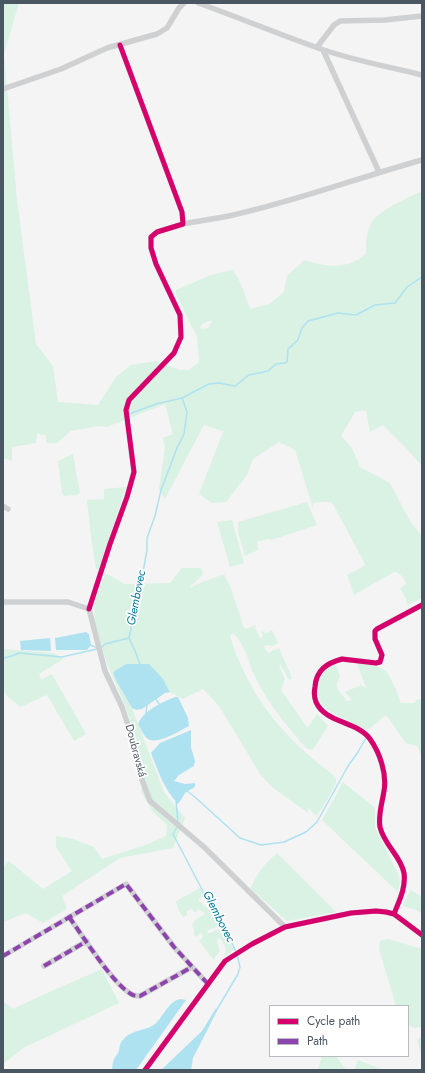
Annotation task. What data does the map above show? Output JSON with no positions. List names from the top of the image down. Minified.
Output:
{"streets":{"street":["Doubravská"]},"water":["Glembovec"],"legend":["Cycle path","Path"]}
